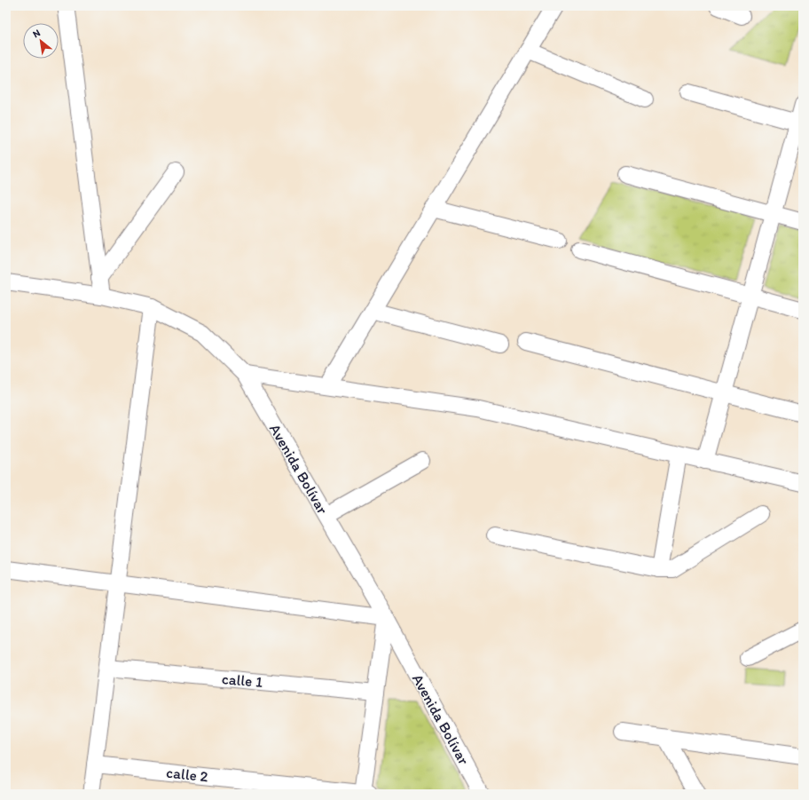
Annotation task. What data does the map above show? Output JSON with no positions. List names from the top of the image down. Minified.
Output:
{"streets":{"street":["Avenida Bolívar","calle 1","calle 2"]},"north":"top left"}
